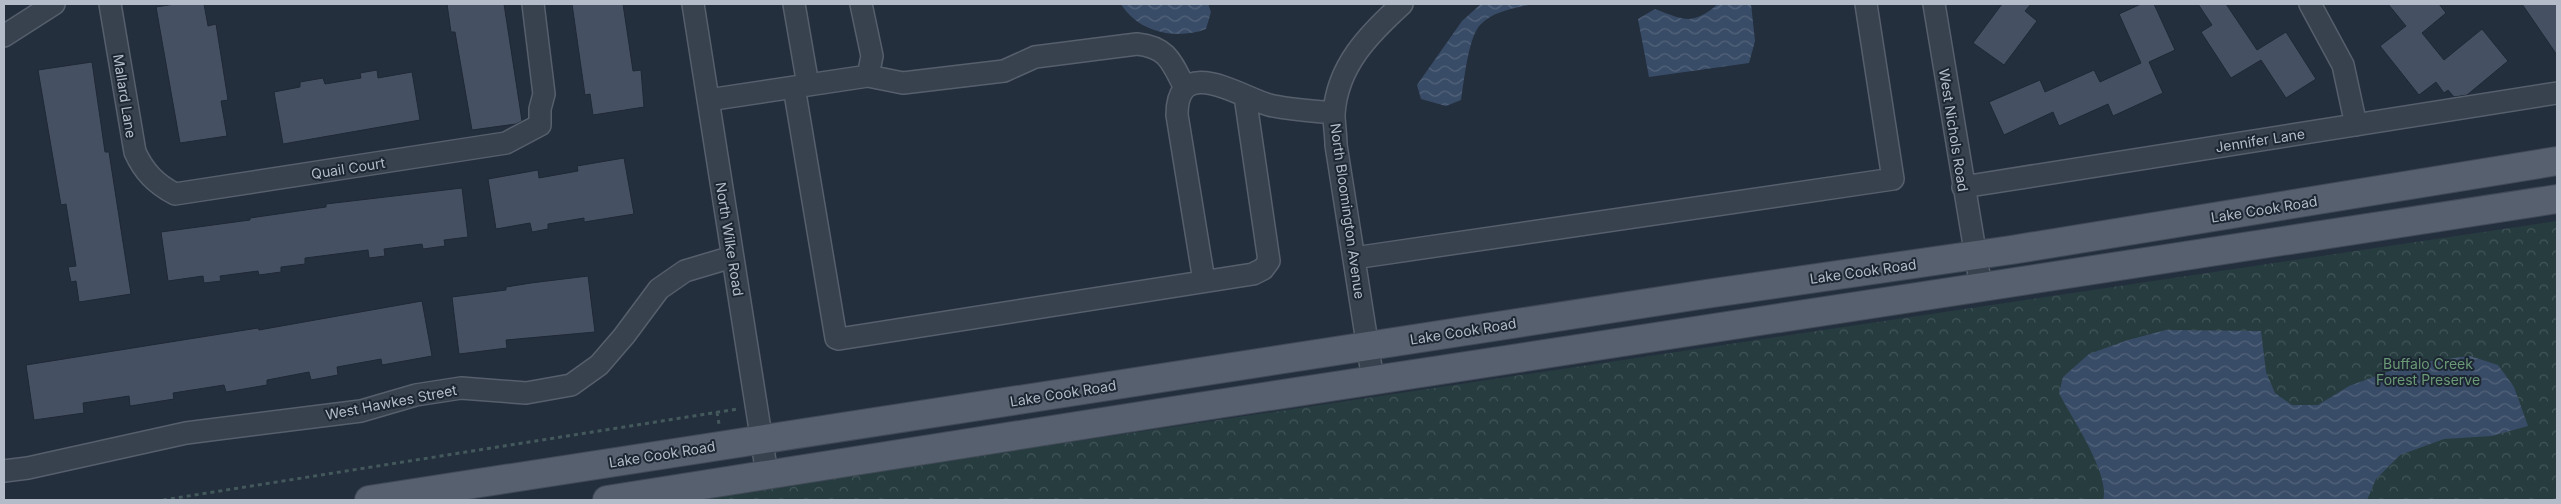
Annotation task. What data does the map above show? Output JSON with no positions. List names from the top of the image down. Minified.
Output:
{"streets":{"main road":["Lake Cook Road"],"street":["Mallard Lane","West Nichols Road","Jennifer Lane","Quail Court","North Bloomington Avenue","North Wilke Road","West Hawkes Street"]},"crossings":[["Mallard Lane","Quail Court"],["West Nichols Road","Jennifer Lane"],["West Nichols Road","Lake Cook Road"],["Lake Cook Road","North Bloomington Avenue"],["Lake Cook Road","North Wilke Road"],["North Wilke Road","West Hawkes Street"]],"parks":["Buffalo Creek Forest Preserve"]}
